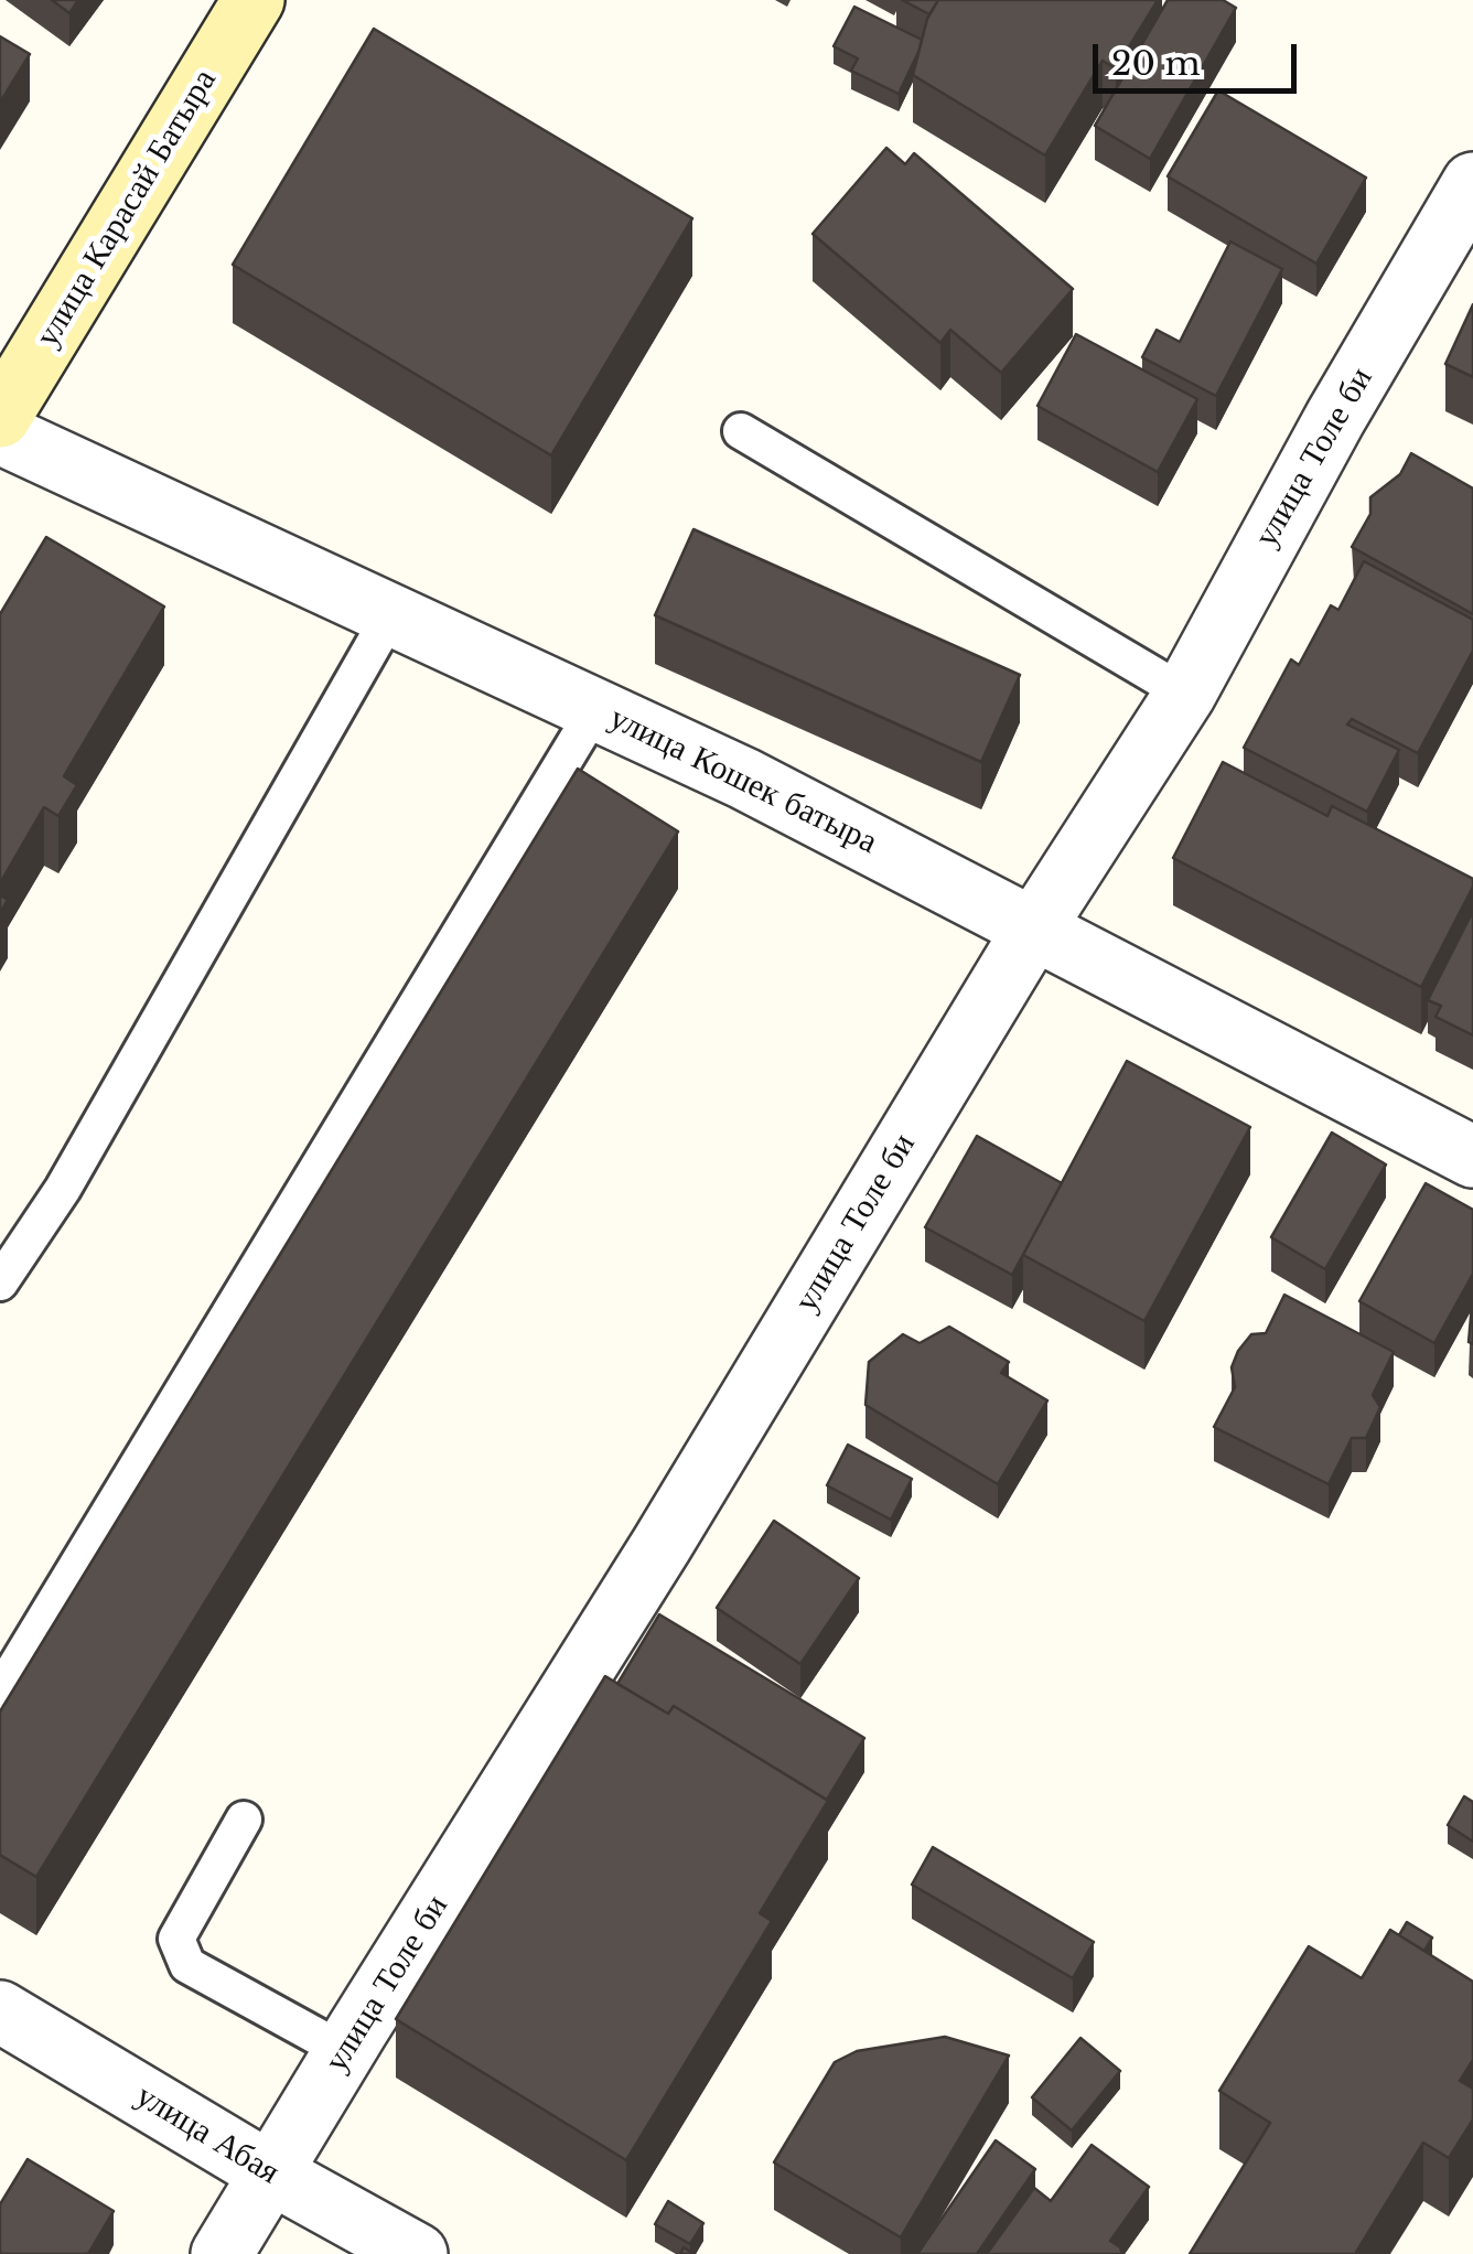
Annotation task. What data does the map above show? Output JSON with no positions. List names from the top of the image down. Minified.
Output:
{"streets":{"main road":["улица Карасай Батыра"],"street":["улица Толе би","улица Кошек батыра","улица Абая"]},"crossings":[["улица Толе би","улица Кошек батыра"],["улица Толе би","улица Абая"]],"scale_bar":"20 m"}
